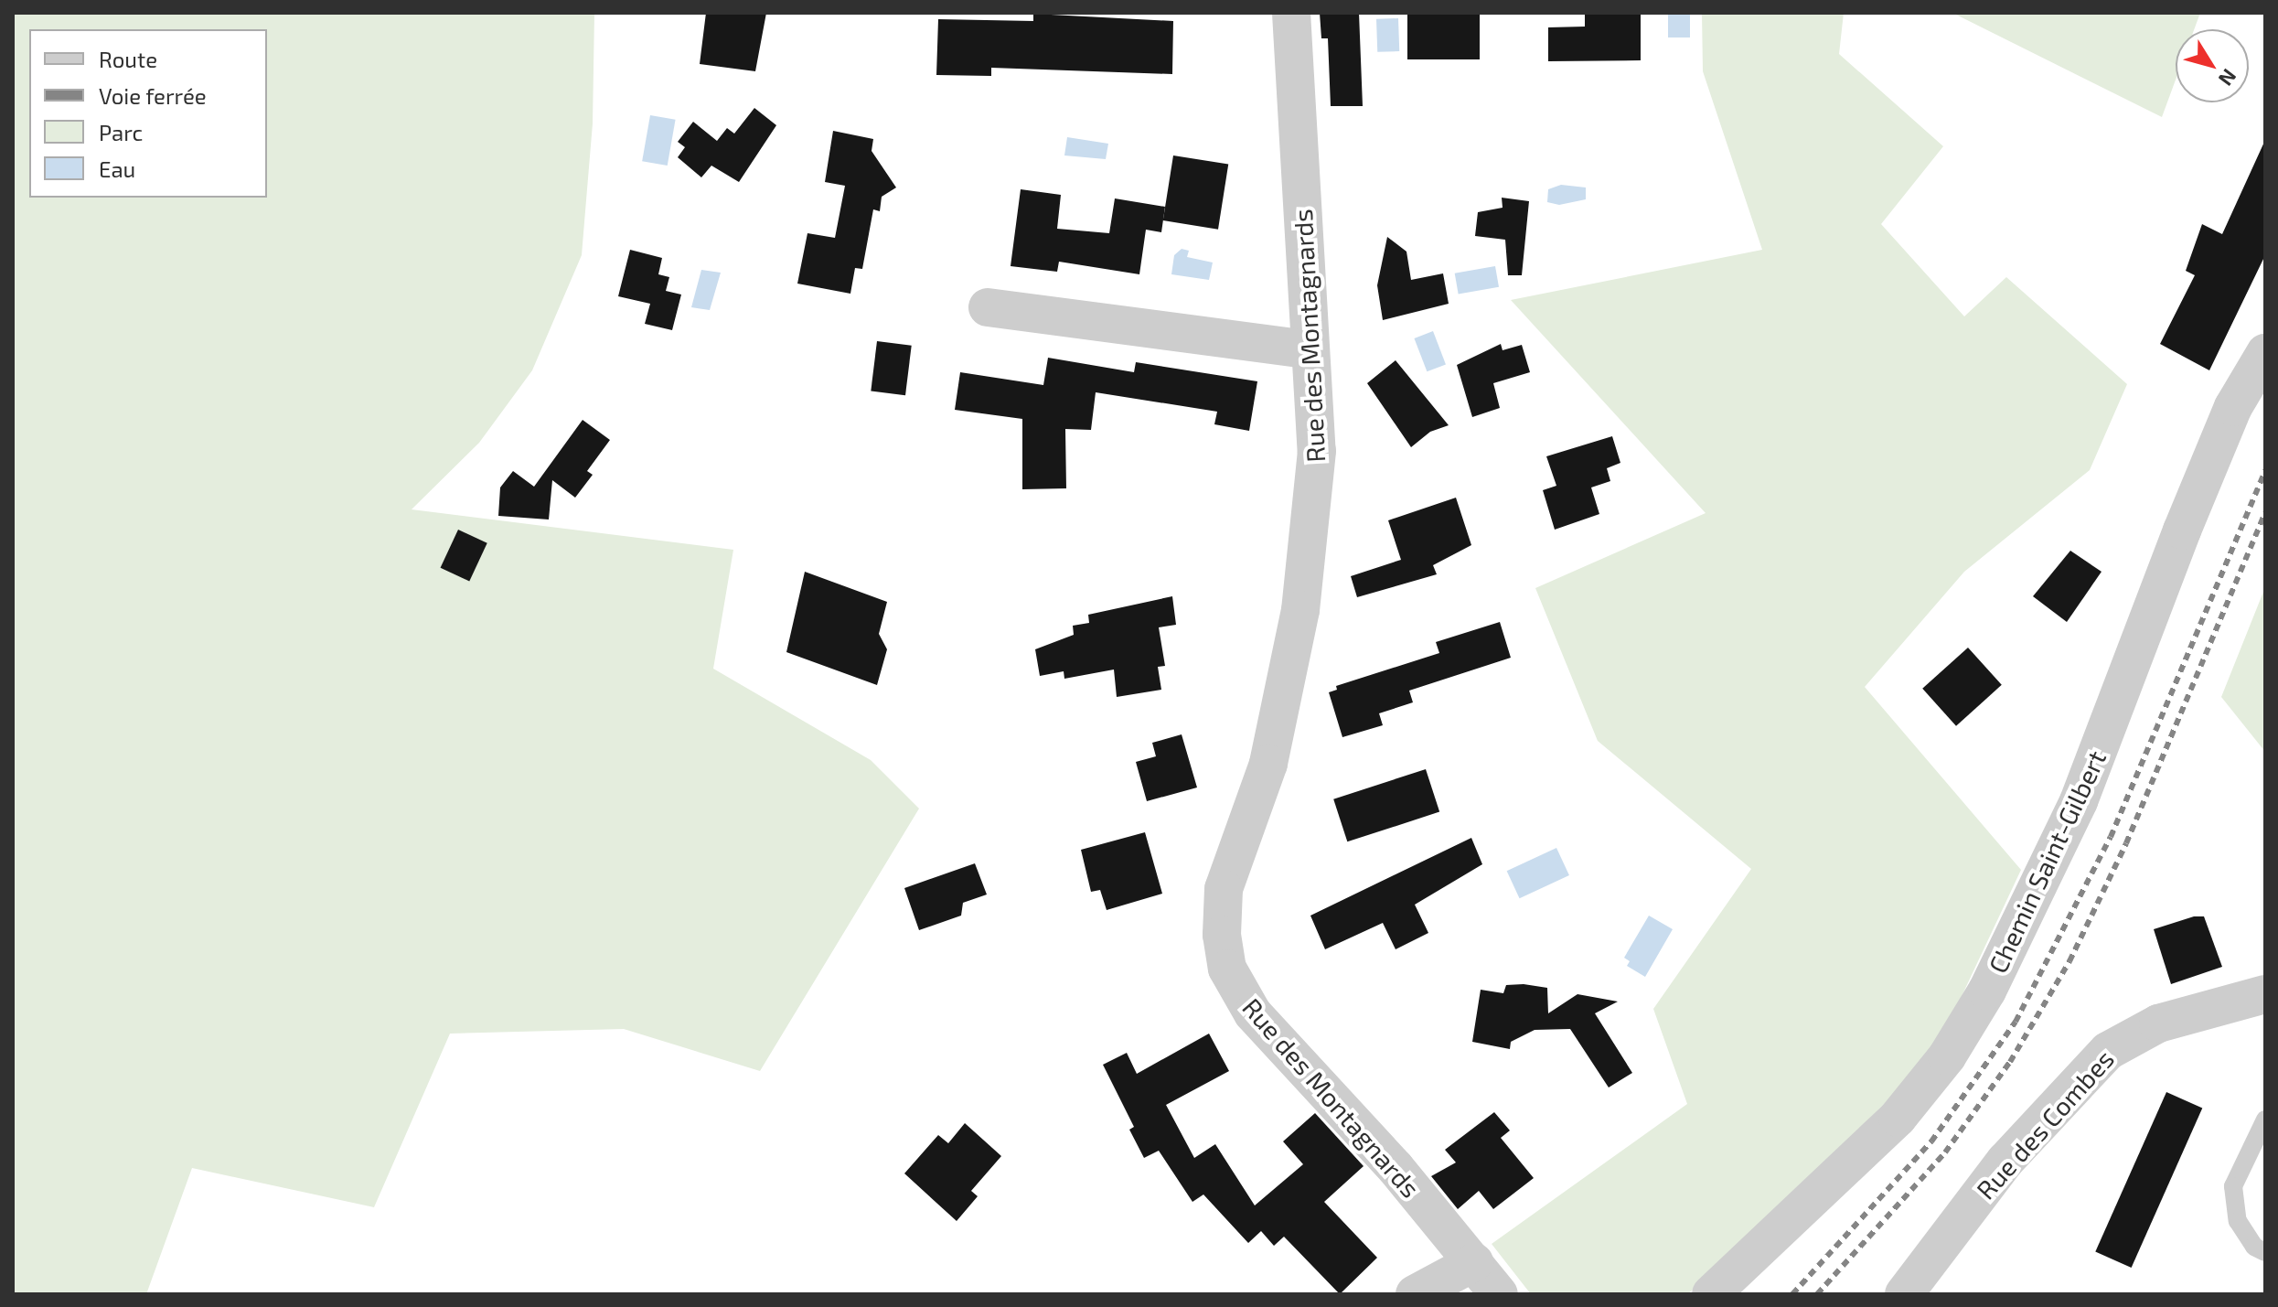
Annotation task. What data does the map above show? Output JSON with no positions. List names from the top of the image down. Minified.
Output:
{"streets":{"street":["Rue des Montagnards","Chemin Saint-Gilbert","Rue des Combes"]},"legend":["Route","Voie ferrée","Parc","Eau"],"north":"bottom right"}
